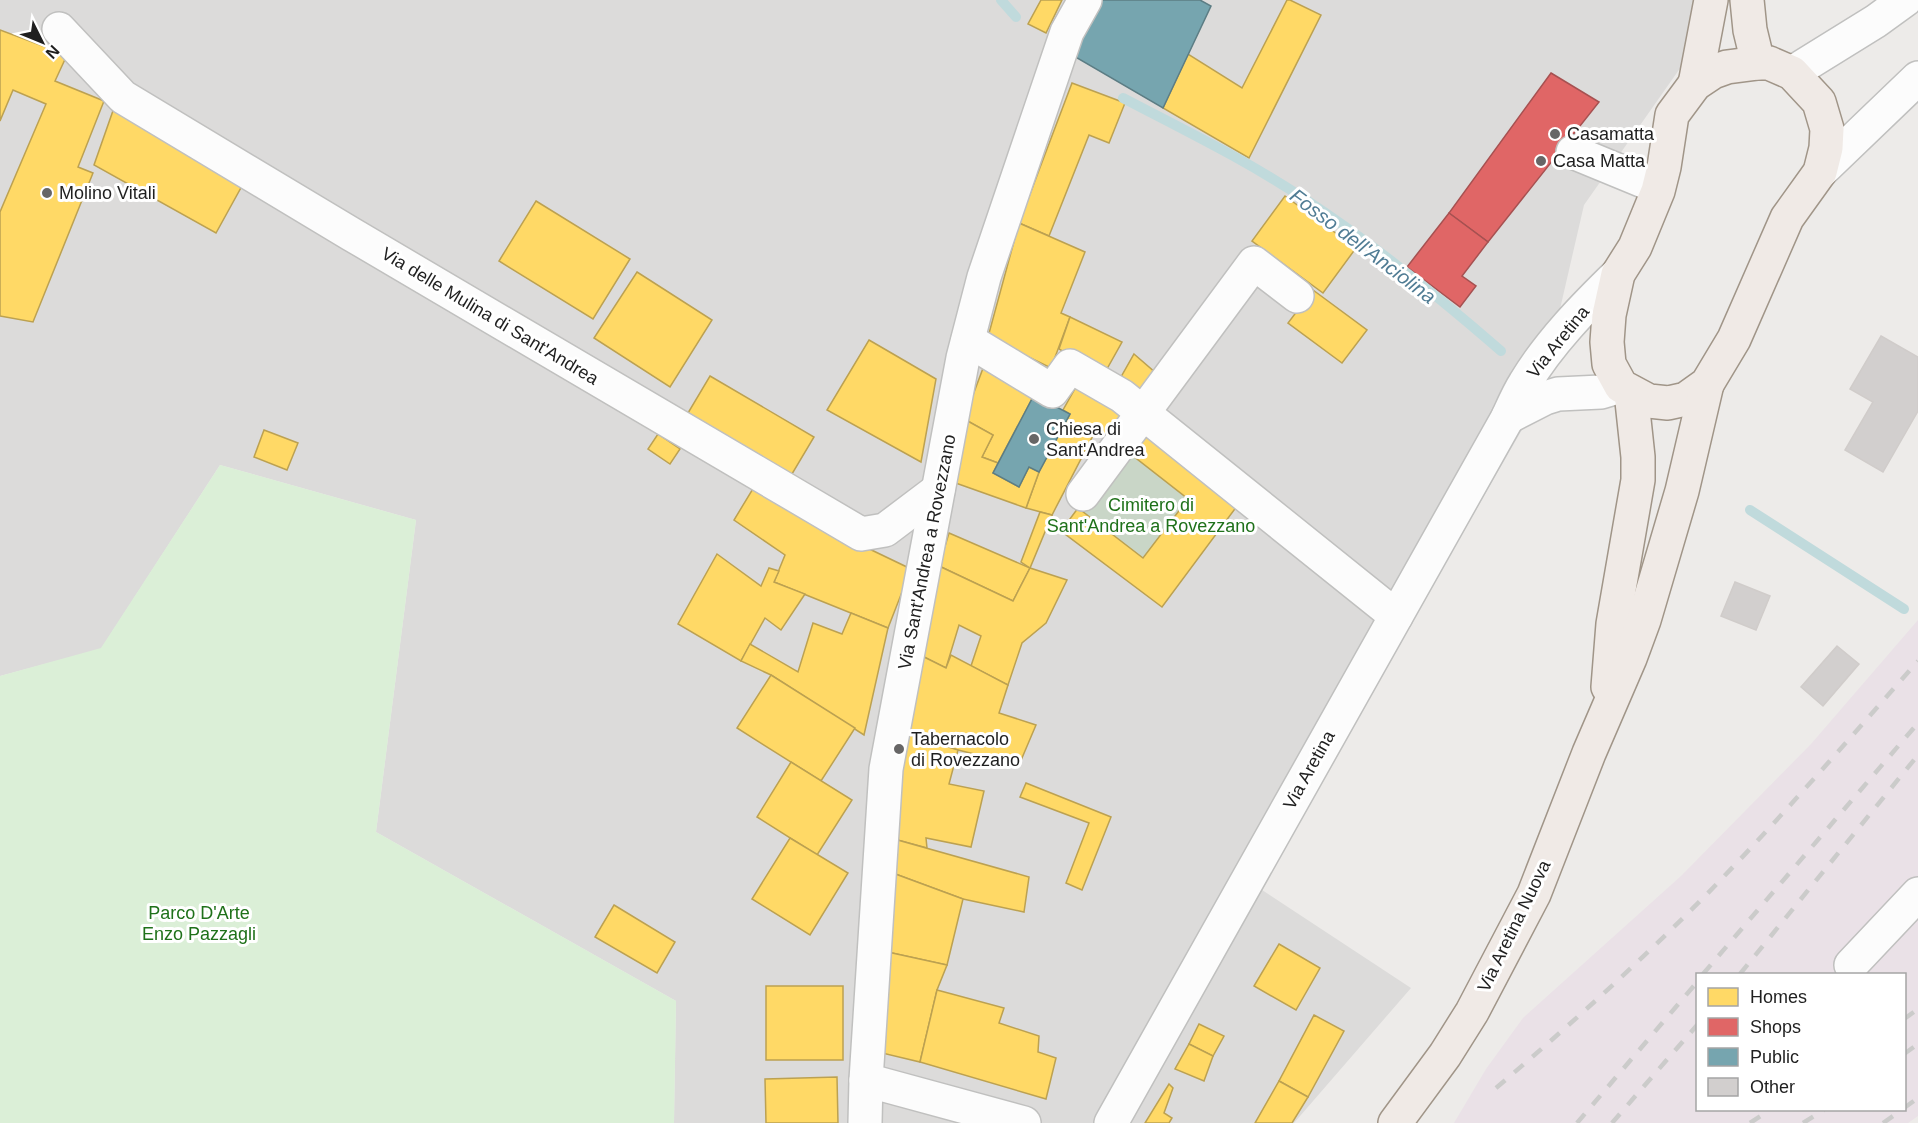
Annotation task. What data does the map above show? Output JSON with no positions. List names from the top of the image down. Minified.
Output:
{"streets":{"main road":["Via Aretina Nuova"],"street":["Via delle Mulina di Sant'Andrea","Via Aretina","Via Sant'Andrea a Rovezzano"]},"crossings":[["Via delle Mulina di Sant'Andrea","Via Sant'Andrea a Rovezzano"],["Via Aretina","Via Aretina Nuova"]],"water":["Fosso dell'Anciolina"],"parks":["Cimitero di Sant'Andrea a Rovezzano","Parco D'Arte Enzo Pazzagli"],"places":["Casamatta","Casa Matta","Molino Vitali","Chiesa di Sant'Andrea","Tabernacolo di Rovezzano"],"legend":["Homes","Shops","Public","Other"],"north":"bottom right"}
